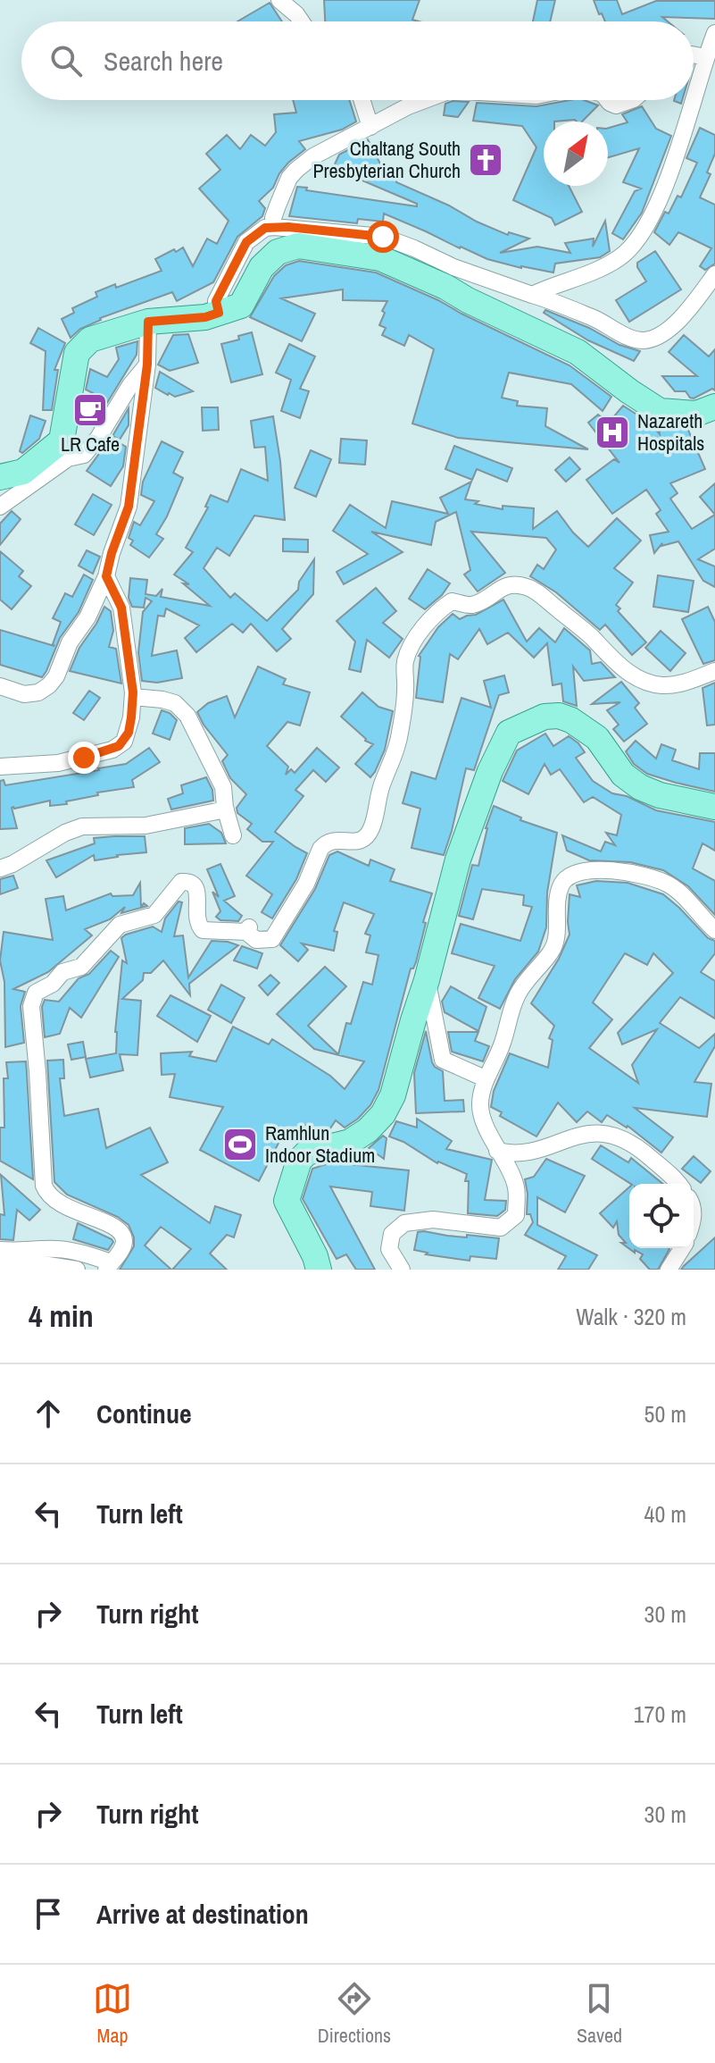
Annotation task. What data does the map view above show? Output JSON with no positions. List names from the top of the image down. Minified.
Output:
{"places":{"church":["Chaltang South Presbyterian Church"],"cafe":["LR Cafe"],"hospital":["Nazareth Hospitals"],"sports":["Ramhlun Indoor Stadium"]},"north":"top right","page":{"search":"Search here","heading":["4 min","Walk · 320 m"],"list":[["Continue","50 m"],["Turn left","40 m"],["Turn right","30 m"],["Turn left","170 m"],["Turn right","30 m"],"Arrive at destination"],"nav":["Map","Directions","Saved"]}}
